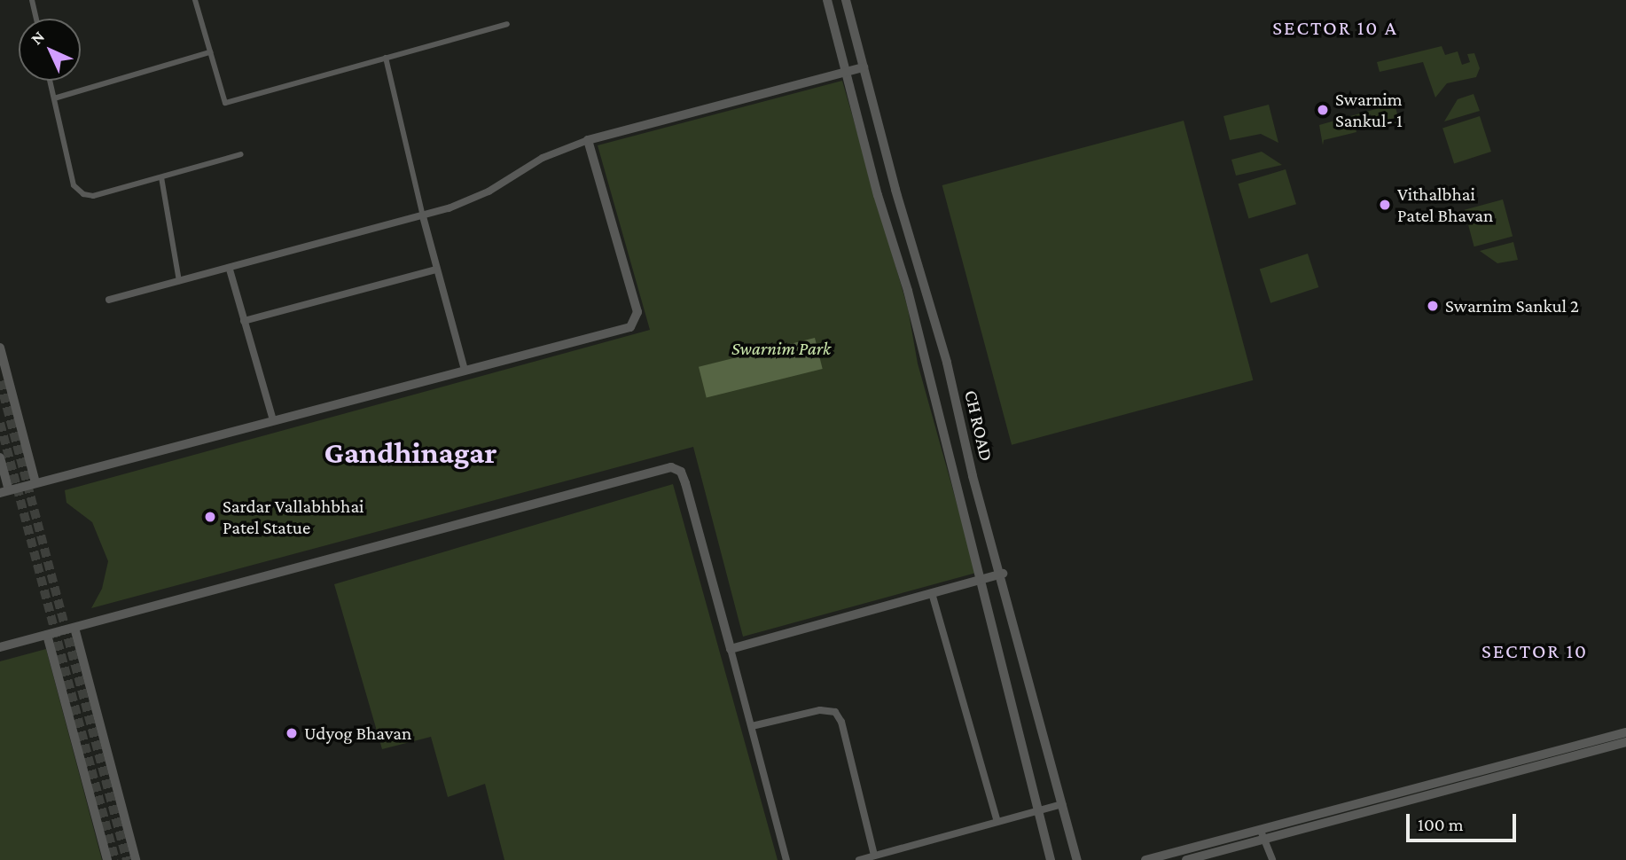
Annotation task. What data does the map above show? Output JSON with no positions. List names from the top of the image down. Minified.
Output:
{"streets":{"street":["CH ROAD"]},"districts":["SECTOR 10 A","Gandhinagar","SECTOR 10"],"parks":["Swarnim Park"],"places":["Swarnim Sankul- 1","Vithalbhai Patel Bhavan","Swarnim Sankul 2","Sardar Vallabhbhai Patel Statue","Udyog Bhavan"],"scale_bar":"100 m","north":"top left"}
